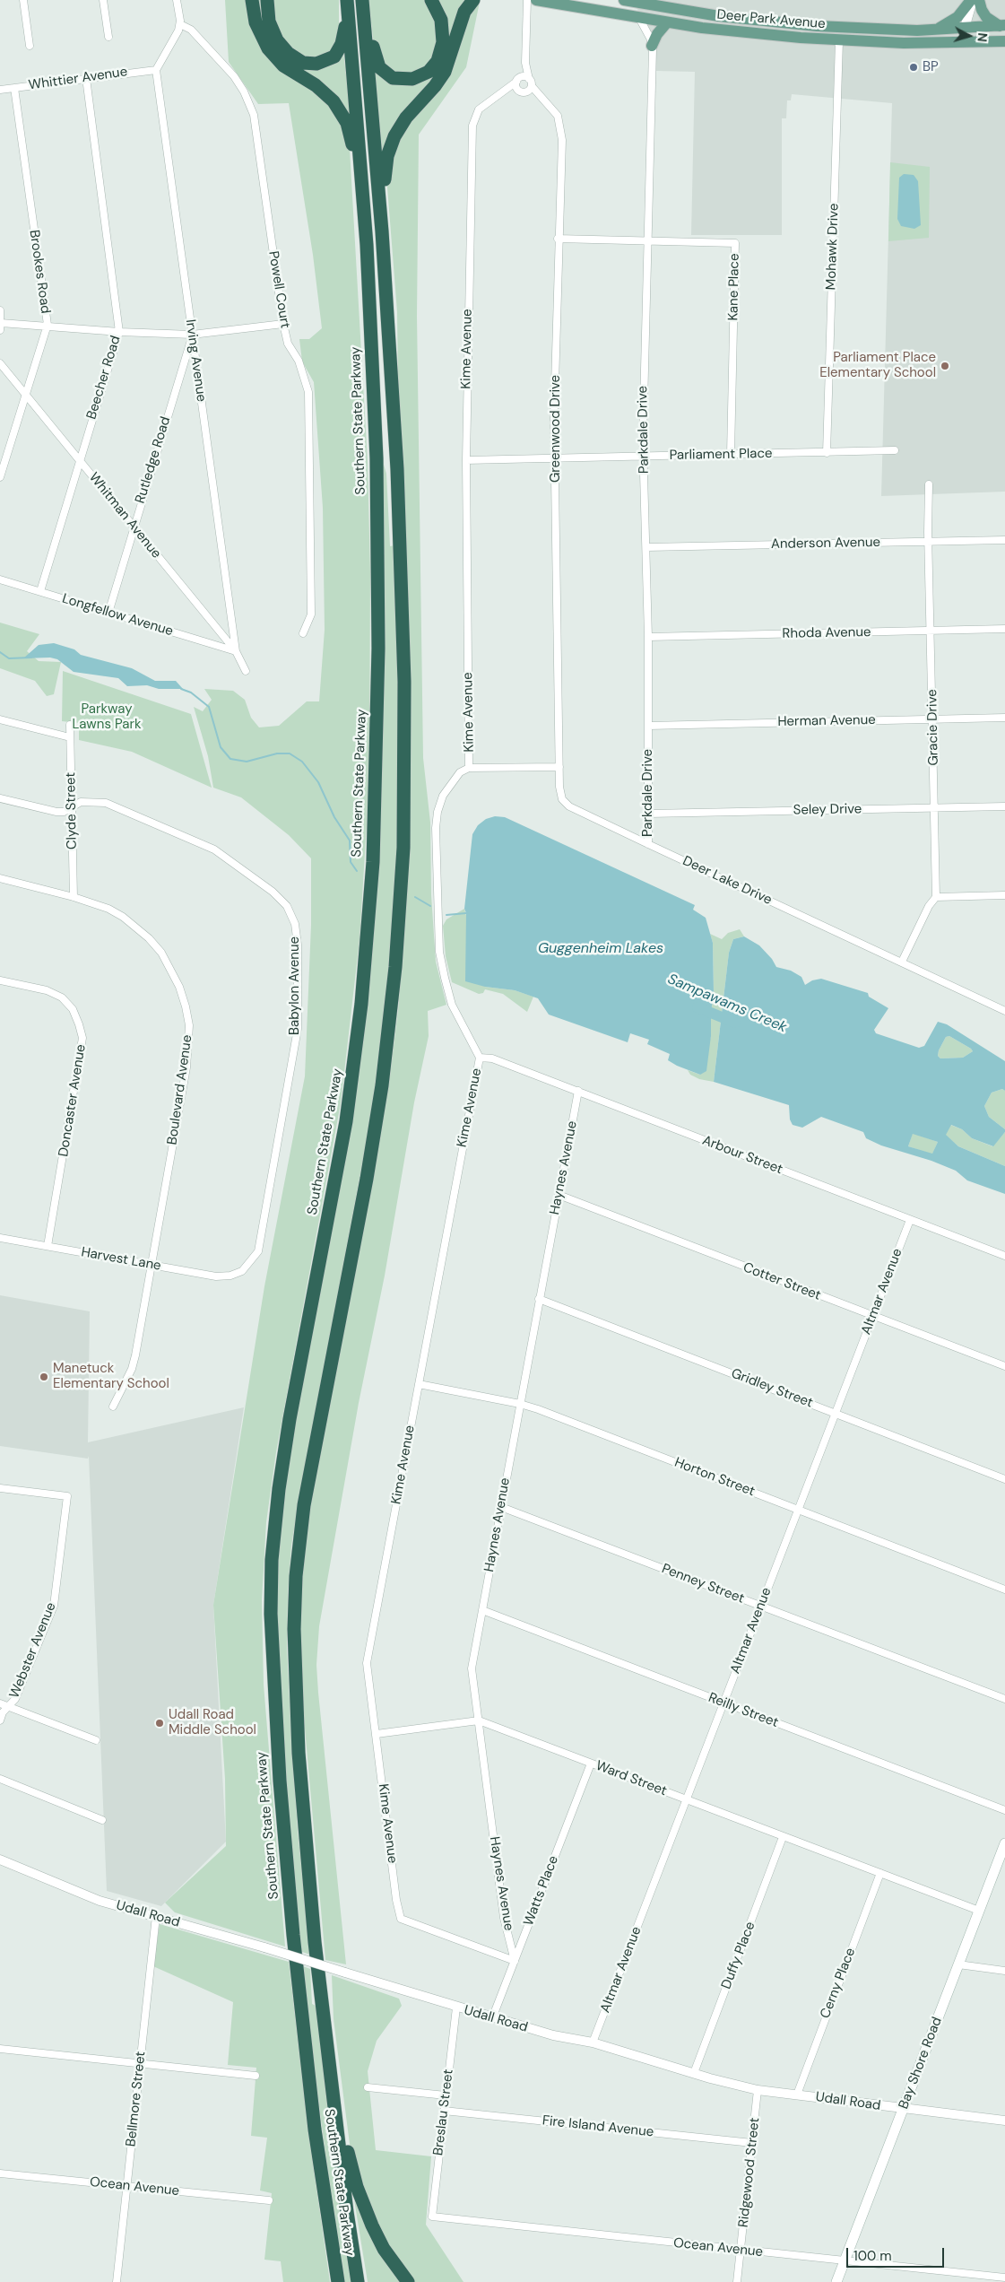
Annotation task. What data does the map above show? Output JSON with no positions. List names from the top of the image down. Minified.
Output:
{"streets":{"highway":["Southern State Parkway"],"main road":["Deer Park Avenue","Bay Shore Road"],"street":["Whittier Avenue","Mohawk Drive","Brookes Road","Kane Place","Powell Court","Kime Avenue","Irving Avenue","Beecher Road","Greenwood Drive","Parkdale Drive","Parliament Place","Rutledge Road","Whitman Avenue","Anderson Avenue","Longfellow Avenue","Rhoda Avenue","Herman Avenue","Gracie Drive","Seley Drive","Clyde Street","Deer Lake Drive","Babylon Avenue","Boulevard Avenue","Doncaster Avenue","Arbour Street","Haynes Avenue","Harvest Lane","Cotter Street","Altmar Avenue","Gridley Street","Horton Street","Penney Street","Webster Avenue","Reilly Street","Ward Street","Watts Place","Udall Road","Duffy Place","Cerny Place","Bellmore Street","Breslau Street","Fire Island Avenue","Ridgewood Street","Ocean Avenue"]},"crossings":[["Deer Park Avenue","Mohawk Drive"],["Deer Park Avenue","Parkdale Drive"],["Whittier Avenue","Brookes Road"],["Whittier Avenue","Irving Avenue"],["Whittier Avenue","Beecher Road"],["Mohawk Drive","Parliament Place"],["Brookes Road","Whitman Avenue"],["Kane Place","Greenwood Drive"],["Kane Place","Parkdale Drive"],["Kane Place","Parliament Place"],["Kime Avenue","Greenwood Drive"],["Kime Avenue","Parliament Place"],["Kime Avenue","Arbour Street"],["Kime Avenue","Haynes Avenue"],["Kime Avenue","Horton Street"],["Kime Avenue","Ward Street"],["Kime Avenue","Watts Place"],["Irving Avenue","Rutledge Road"],["Irving Avenue","Whitman Avenue"],["Irving Avenue","Longfellow Avenue"],["Beecher Road","Whitman Avenue"],["Beecher Road","Longfellow Avenue"],["Greenwood Drive","Parliament Place"],["Greenwood Drive","Deer Lake Drive"],["Parkdale Drive","Parliament Place"],["Parkdale Drive","Anderson Avenue"],["Parkdale Drive","Rhoda Avenue"],["Parkdale Drive","Herman Avenue"],["Parkdale Drive","Seley Drive"],["Parkdale Drive","Deer Lake Drive"],["Rutledge Road","Whitman Avenue"],["Rutledge Road","Longfellow Avenue"],["Whitman Avenue","Longfellow Avenue"],["Anderson Avenue","Gracie Drive"],["Rhoda Avenue","Gracie Drive"],["Herman Avenue","Gracie Drive"],["Gracie Drive","Seley Drive"],["Clyde Street","Babylon Avenue"],["Clyde Street","Boulevard Avenue"],["Babylon Avenue","Harvest Lane"],["Boulevard Avenue","Harvest Lane"],["Doncaster Avenue","Harvest Lane"],["Arbour Street","Haynes Avenue"],["Arbour Street","Altmar Avenue"],["Haynes Avenue","Cotter Street"],["Haynes Avenue","Gridley Street"],["Haynes Avenue","Horton Street"],["Haynes Avenue","Penney Street"],["Haynes Avenue","Reilly Street"],["Haynes Avenue","Ward Street"],["Haynes Avenue","Watts Place"],["Cotter Street","Altmar Avenue"],["Altmar Avenue","Gridley Street"],["Altmar Avenue","Horton Street"],["Altmar Avenue","Penney Street"],["Altmar Avenue","Reilly Street"],["Altmar Avenue","Ward Street"],["Altmar Avenue","Udall Road"],["Ward Street","Watts Place"],["Ward Street","Duffy Place"],["Ward Street","Cerny Place"],["Ward Street","Bay Shore Road"],["Watts Place","Udall Road"],["Udall Road","Duffy Place"],["Udall Road","Cerny Place"],["Udall Road","Bay Shore Road"],["Udall Road","Bellmore Street"],["Udall Road","Breslau Street"],["Udall Road","Ridgewood Street"],["Bay Shore Road","Ocean Avenue"],["Bellmore Street","Ocean Avenue"],["Breslau Street","Fire Island Avenue"],["Breslau Street","Ocean Avenue"],["Fire Island Avenue","Ridgewood Street"],["Ridgewood Street","Ocean Avenue"]],"water":["Guggenheim Lakes","Sampawams Creek"],"parks":["Parkway Lawns Park"],"places":["BP","Parliament Place Elementary School","Manetuck Elementary School","Udall Road Middle School"],"scale_bar":"100 m","north":"right"}
